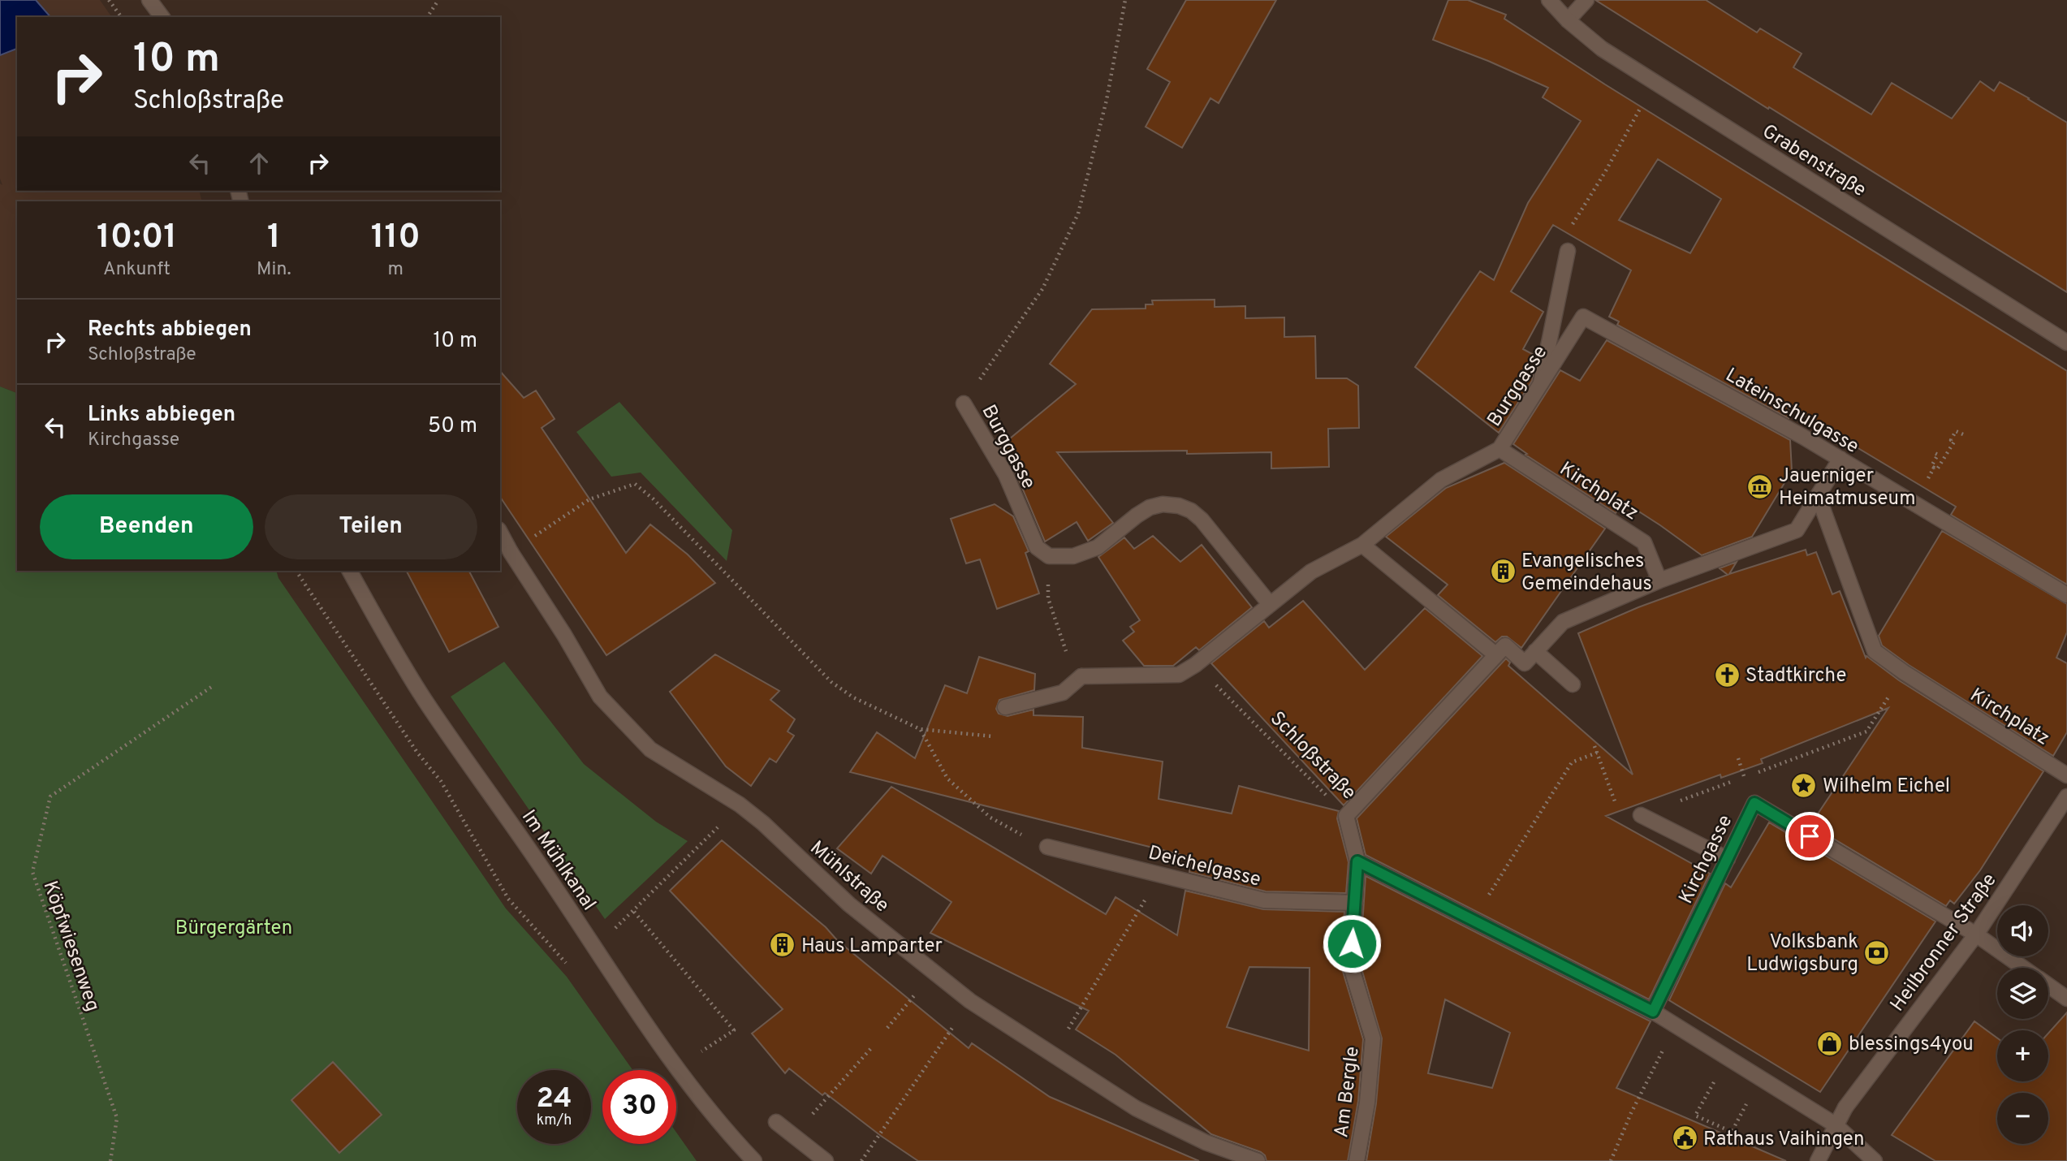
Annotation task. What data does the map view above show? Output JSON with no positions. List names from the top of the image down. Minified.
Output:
{"streets":{"street":["Grabenstraße","Burggasse","Lateinschulgasse","Kirchplatz","Schloßstraße","Kirchgasse","Im Mühlkanal","Deichelgasse","Mühlstraße","Heilbronner Straße","Am Bergle"],"path":["Köpfwiesenweg"]},"crossings":[["Burggasse","Lateinschulgasse"],["Burggasse","Kirchplatz"],["Burggasse","Schloßstraße"],["Schloßstraße","Am Bergle"],["Kirchgasse","Heilbronner Straße"],["Deichelgasse","Am Bergle"]],"parks":["Bürgergärten"],"places":{"museum":["Jauerniger Heimatmuseum"],"building":["Evangelisches Gemeindehaus","Haus Lamparter"],"church":["Stadtkirche"],"place":["Wilhelm Eichel"],"bank":["Volksbank Ludwigsburg"],"shop":["blessings4you"],"public building":["Rathaus Vaihingen"]},"page":{"turn":["10 m","Schloßstraße"],"eta":["10:01","Ankunft","1","Min.","110","m"],"list":[{"name":"Rechts abbiegen","note":"Schloßstraße","value":"10 m"},{"name":"Links abbiegen","note":"Kirchgasse","value":"50 m"}],"buttons":["Beenden","Teilen"],"map_buttons":["+","−"],"speed":"24 km/h","limit":"30"}}
